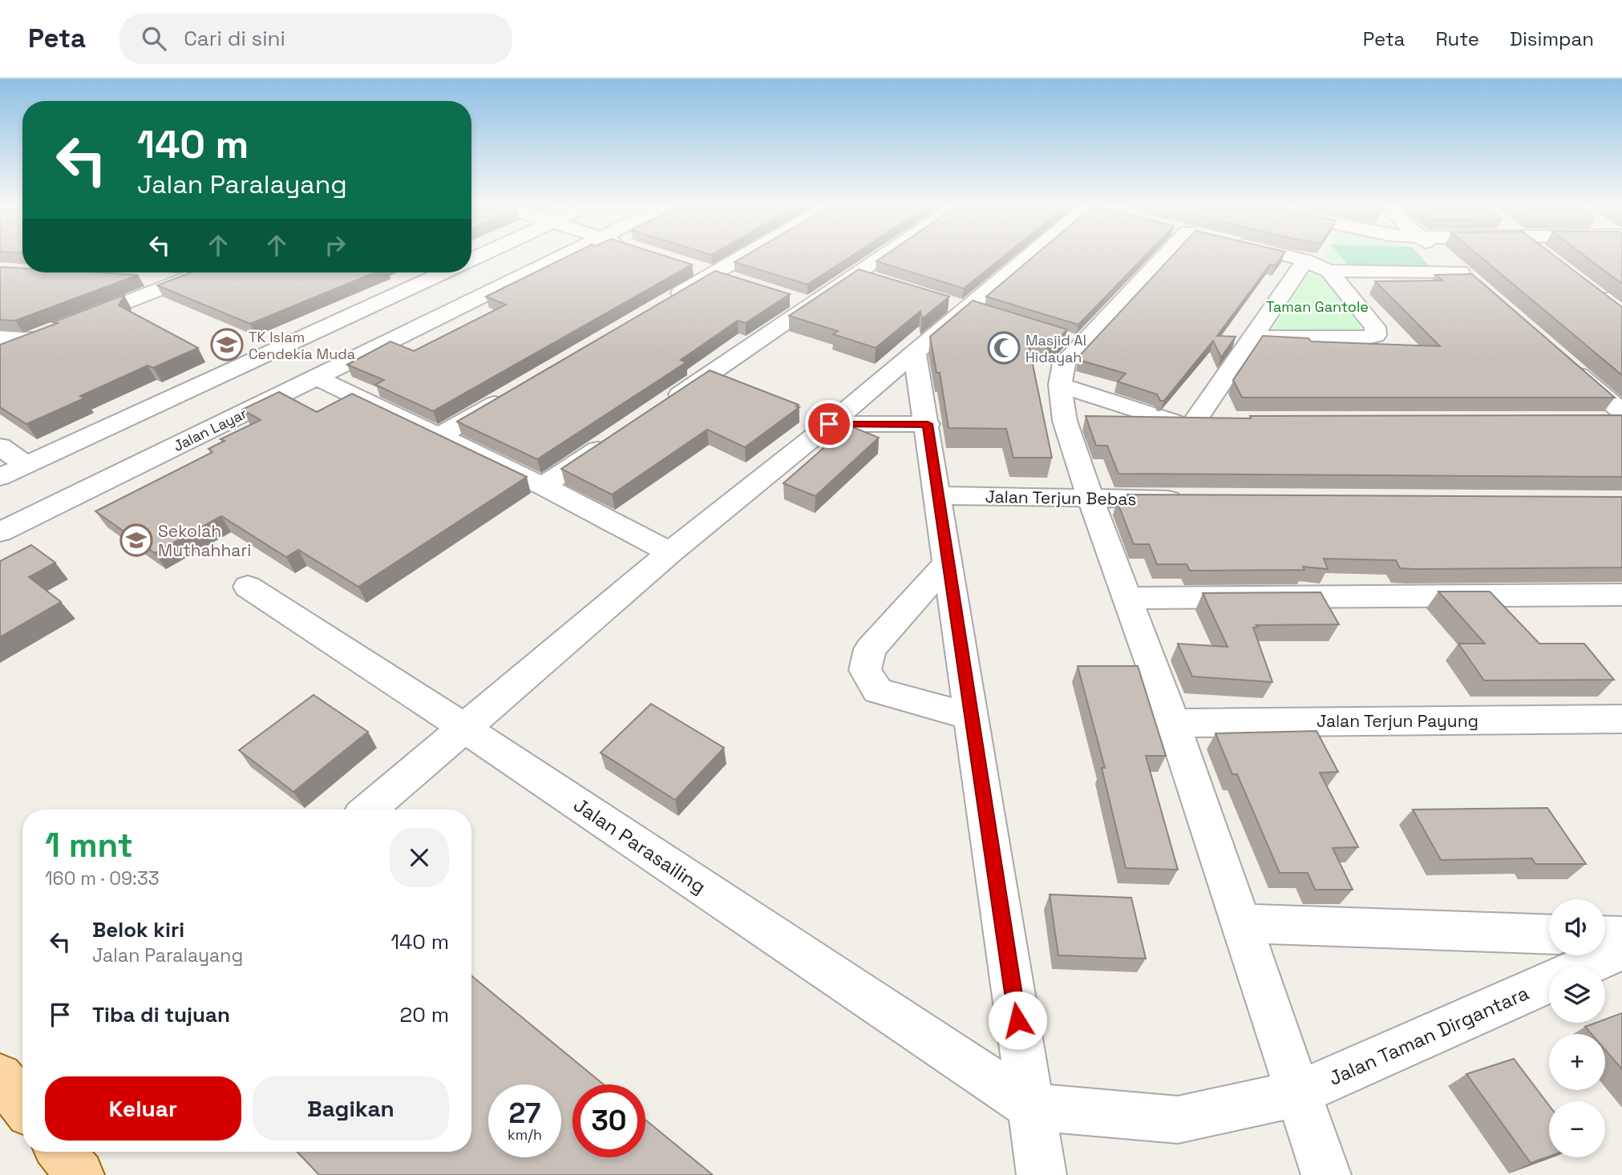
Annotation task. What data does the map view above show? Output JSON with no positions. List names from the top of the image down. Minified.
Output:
{"streets":{"street":["Jalan Layar","Jalan Terjun Bebas","Jalan Terjun Payung","Jalan Parasailing","Jalan Taman Dirgantara"]},"crossings":[["Jalan Parasailing","Jalan Taman Dirgantara"]],"parks":["Taman Gantole"],"places":{"school or university":["TK Islam Cendekia Muda","Sekolah Muthahhari"],"mosque":["Masjid Al Hidayah"]},"page":{"header":"Peta","search":"Cari di sini","nav":["Peta","Rute","Disimpan"],"turn":["140 m","Jalan Paralayang"],"heading":["1 mnt","160 m · 09:33"],"map_buttons":["+","−"],"list":[{"name":"Belok kiri","note":"Jalan Paralayang","value":"140 m"},{"name":"Tiba di tujuan","value":"20 m"}],"buttons":["Keluar","Bagikan"],"speed":"27 km/h","limit":"30"}}
